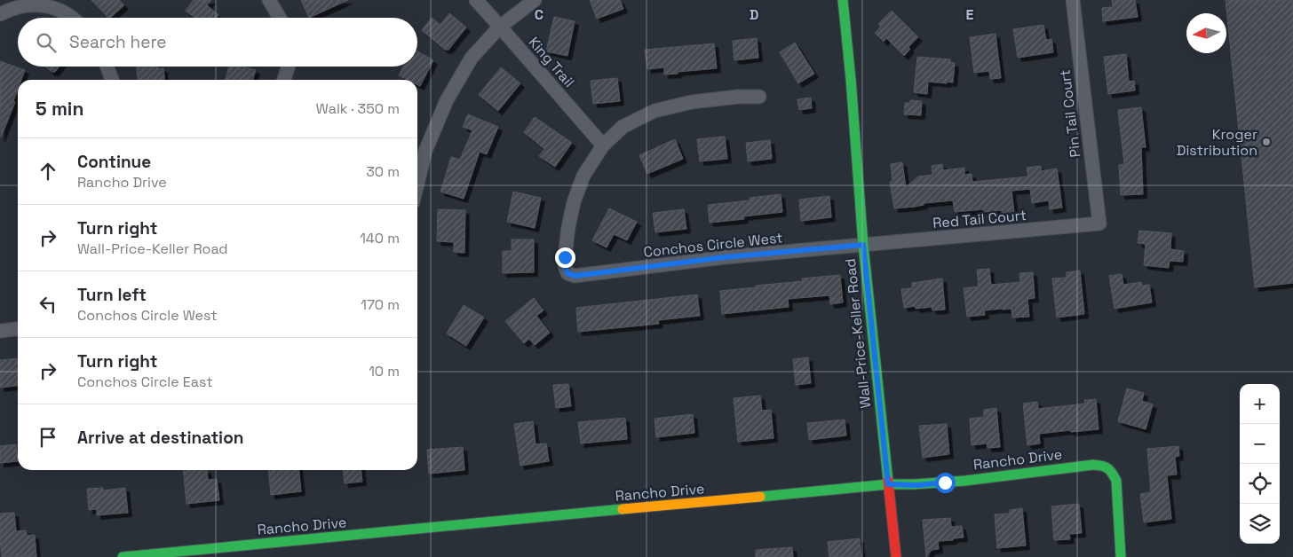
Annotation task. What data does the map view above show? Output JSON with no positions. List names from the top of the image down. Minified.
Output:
{"streets":{"street":["King Trail","Pin Tail Court","Red Tail Court","Conchos Circle West","Wall-Price-Keller Road","Rancho Drive"]},"crossings":[["King Trail","Conchos Circle West"],["Pin Tail Court","Red Tail Court"],["Red Tail Court","Conchos Circle West"],["Red Tail Court","Wall-Price-Keller Road"],["Conchos Circle West","Wall-Price-Keller Road"],["Wall-Price-Keller Road","Rancho Drive"]],"places":["Kroger Distribution"],"north":"left","page":{"search":"Search here","heading":["5 min","Walk · 350 m"],"list":[["Continue","Rancho Drive","30 m"],["Turn right","Wall-Price-Keller Road","140 m"],["Turn left","Conchos Circle West","170 m"],["Turn right","Conchos Circle East","10 m"],"Arrive at destination"],"map_buttons":["+","−"]},"grid":{"columns":["C","D","E"]}}
